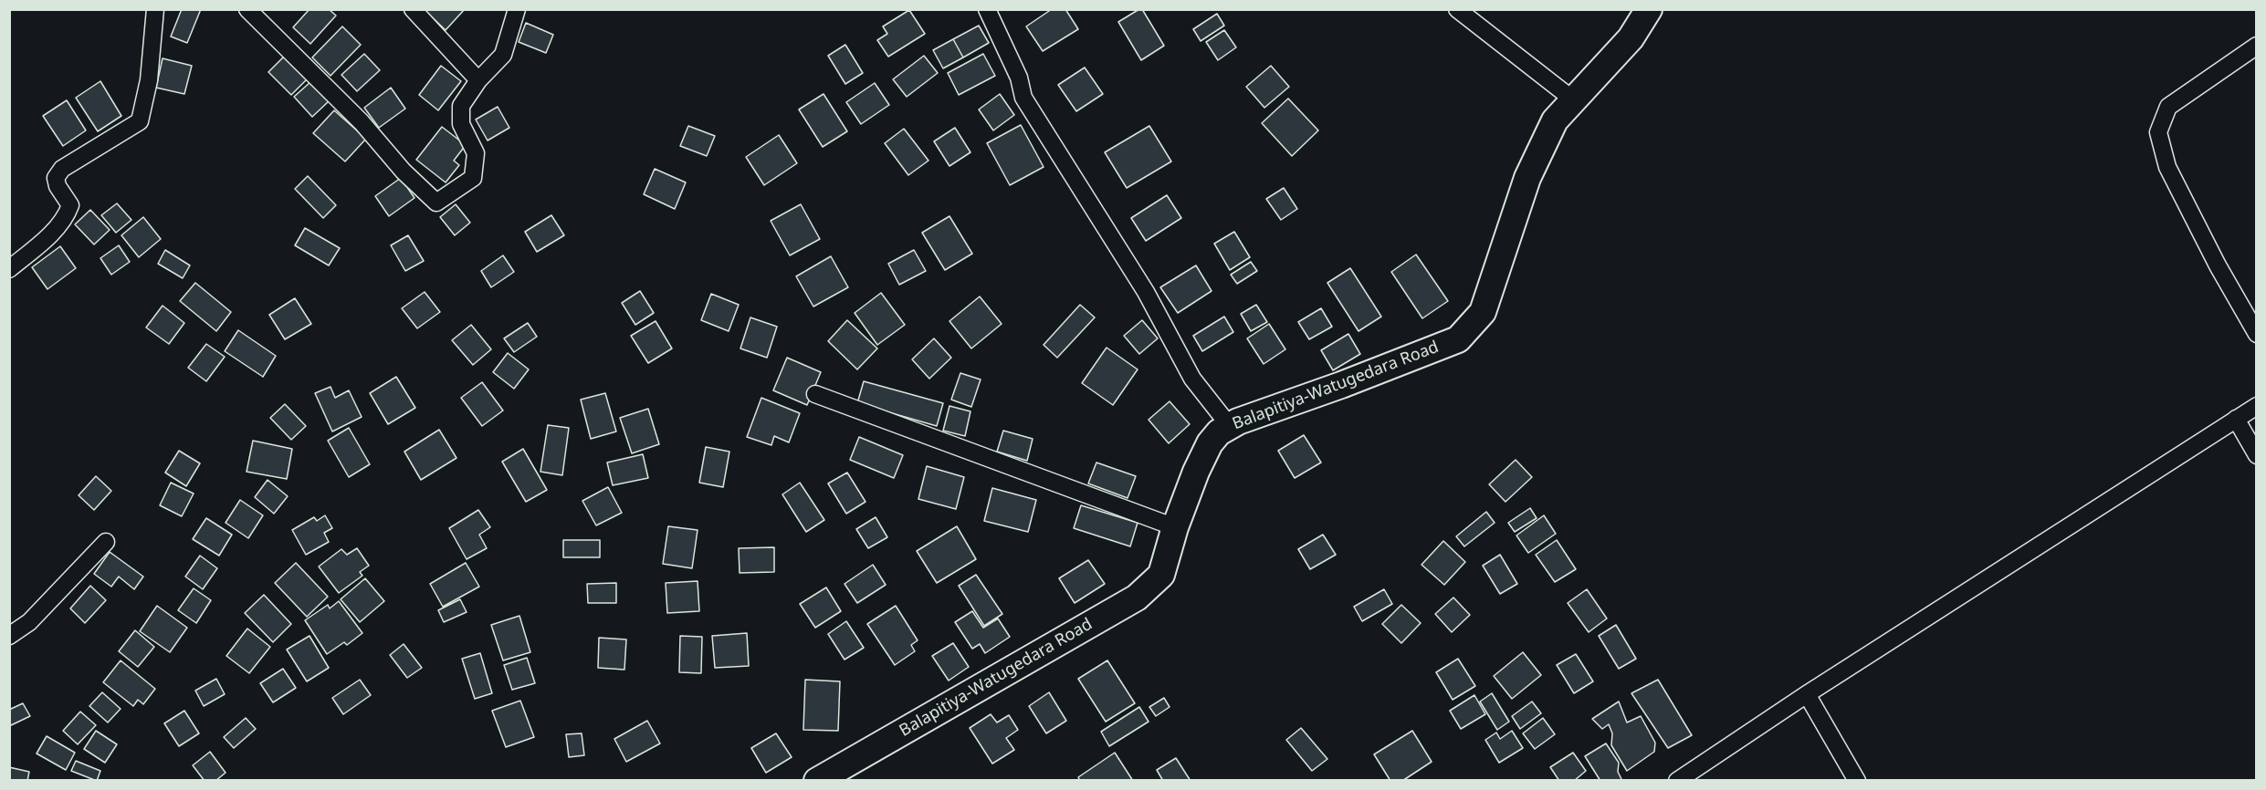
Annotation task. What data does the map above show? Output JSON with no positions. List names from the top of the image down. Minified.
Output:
{"streets":{"main road":["Balapitiya-Watugedara Road"]}}
